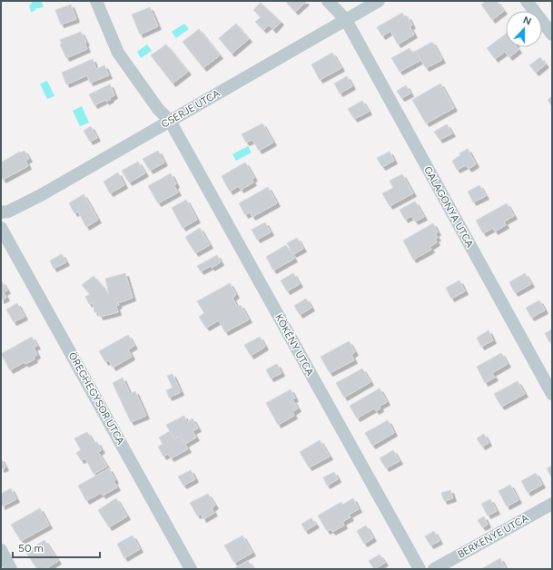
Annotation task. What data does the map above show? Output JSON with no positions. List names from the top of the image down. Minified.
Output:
{"streets":{"street":["CSERJE UTCA","GALAGONYA UTCA","KÖKÉNY UTCA","ÖREGHEGYSOR UTCA","BERKENYE UTCA"]},"crossings":[["CSERJE UTCA","GALAGONYA UTCA"],["CSERJE UTCA","KÖKÉNY UTCA"]],"scale_bar":"50 m","north":"top"}
